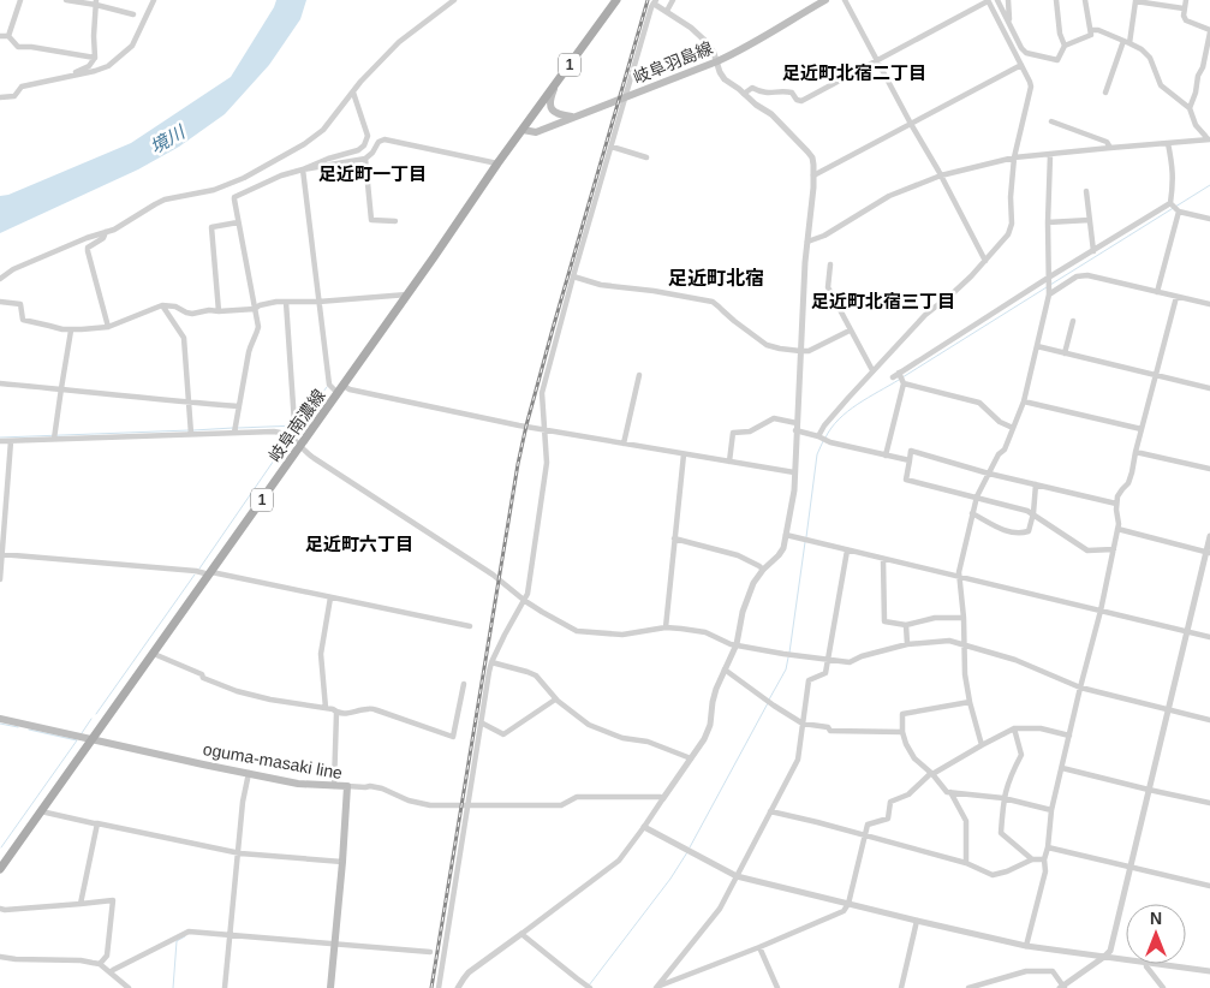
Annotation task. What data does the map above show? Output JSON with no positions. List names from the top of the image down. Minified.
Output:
{"streets":{"main road":["岐阜羽島線","1","岐阜南濃線","oguma-masaki line"]},"crossings":[["岐阜羽島線","岐阜南濃線"],["岐阜南濃線","oguma-masaki line"]],"districts":["足近町北宿二丁目","足近町一丁目","足近町北宿","足近町北宿三丁目","足近町六丁目"],"water":["境川"],"north":"top"}
